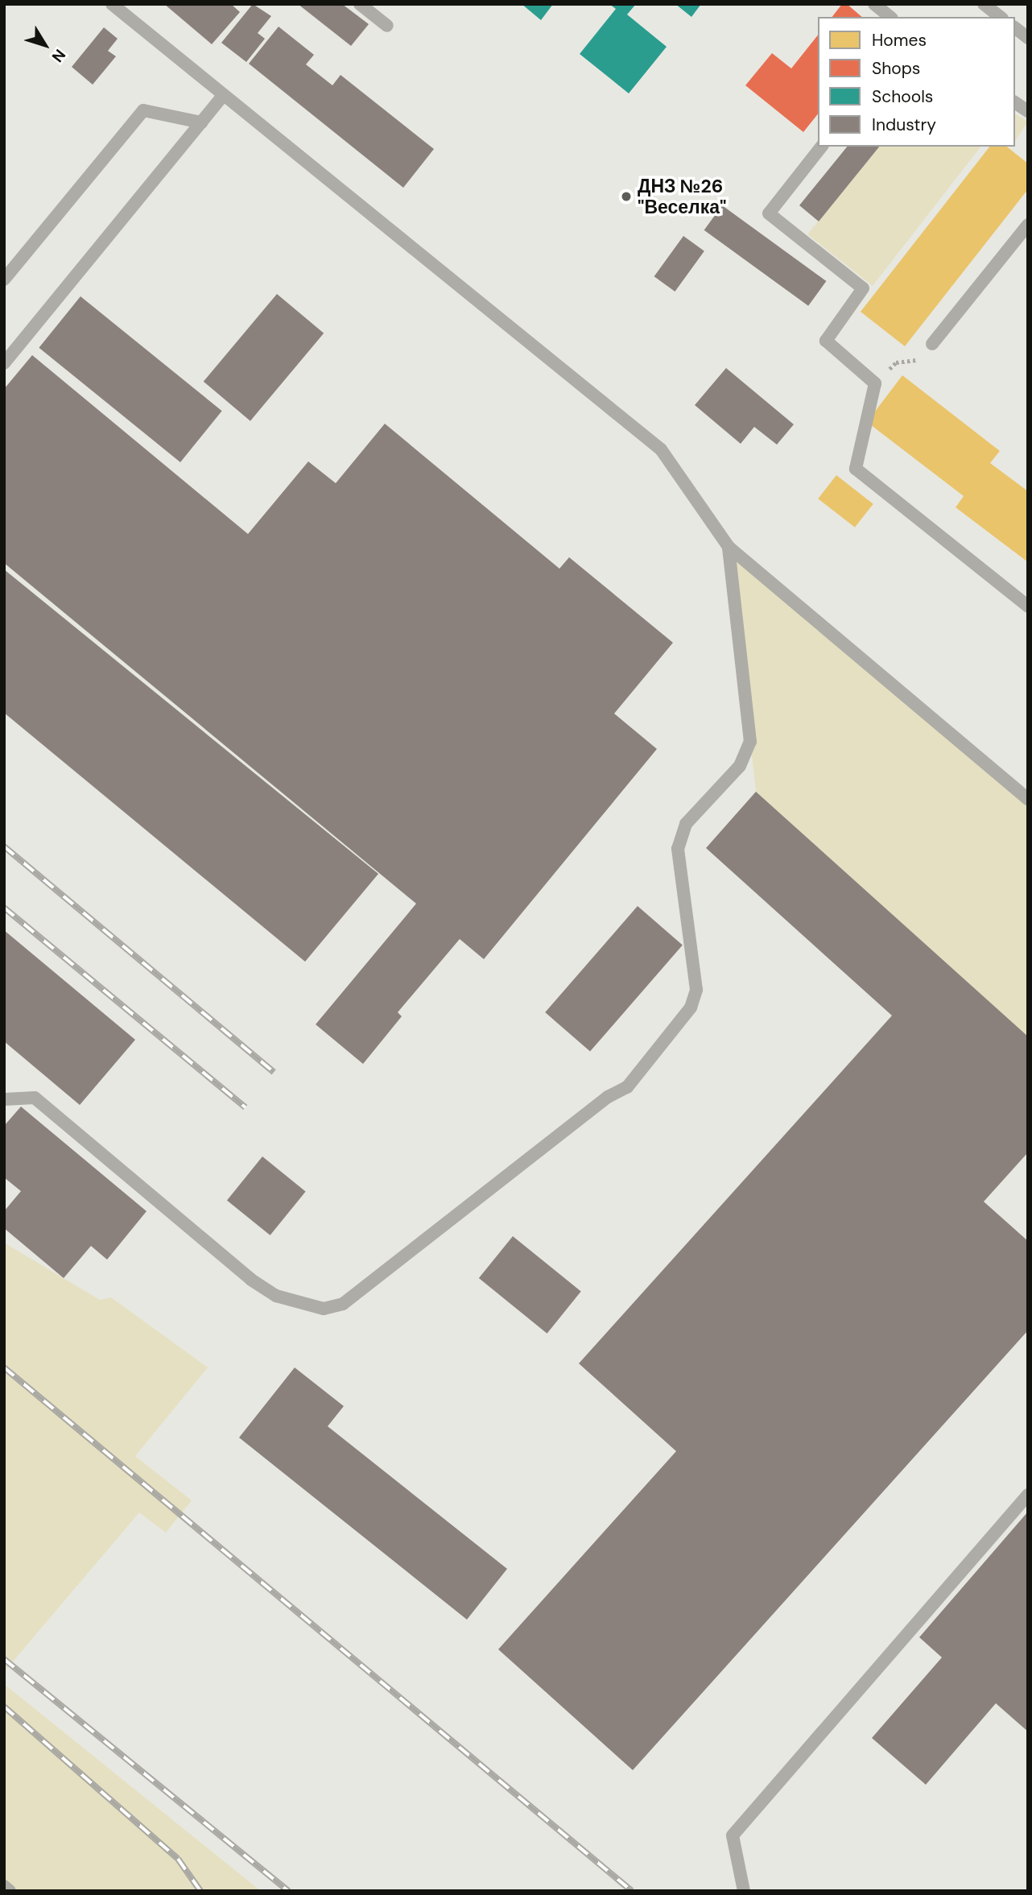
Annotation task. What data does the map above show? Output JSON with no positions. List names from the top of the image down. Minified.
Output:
{"places":["ДНЗ №26 \"Веселка\""],"legend":["Homes","Shops","Schools","Industry"],"north":"bottom right"}
